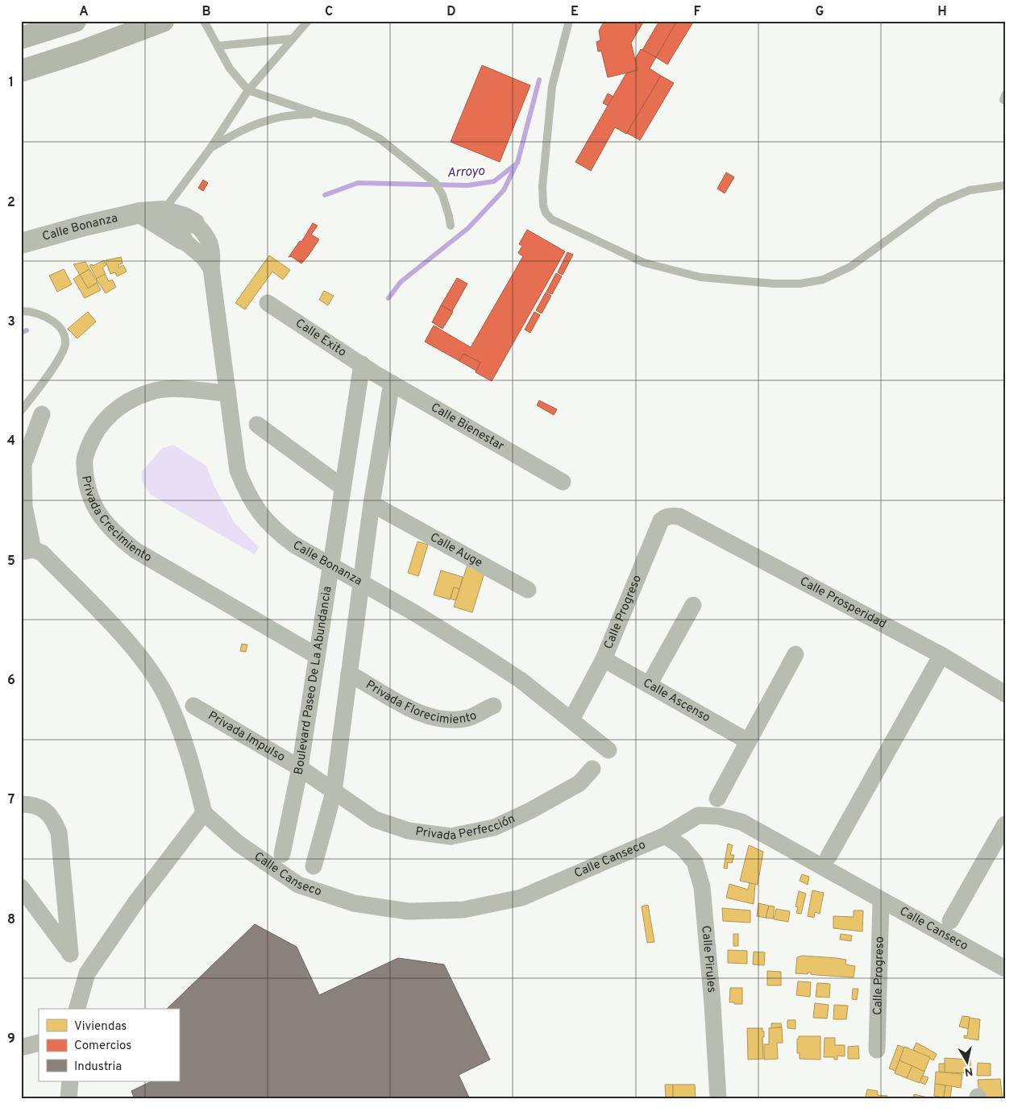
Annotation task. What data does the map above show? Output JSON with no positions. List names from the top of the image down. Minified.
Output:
{"streets":{"street":["Calle Bonanza","Calle Exito","Calle Bienestar","Privada Crecimiento","Calle Auge","Calle Prosperidad","Calle Progreso","Boulevard Paseo De La Abundancia","Privada Florecimiento","Calle Ascenso","Privada Impulso","Privada Perfección","Calle Canseco","Calle Pirules"]},"crossings":[["Calle Bonanza","Privada Crecimiento"],["Calle Bonanza","Calle Progreso"],["Calle Bonanza","Boulevard Paseo De La Abundancia"],["Calle Exito","Calle Bienestar"],["Calle Exito","Boulevard Paseo De La Abundancia"],["Calle Bienestar","Boulevard Paseo De La Abundancia"],["Privada Crecimiento","Boulevard Paseo De La Abundancia"],["Calle Prosperidad","Calle Progreso"],["Calle Progreso","Calle Ascenso"],["Calle Progreso","Calle Canseco"],["Boulevard Paseo De La Abundancia","Privada Impulso"],["Privada Impulso","Privada Perfección"],["Calle Canseco","Calle Pirules"]],"water":["Arroyo"],"legend":["Viviendas","Comercios","Industria"],"north":"bottom","grid":{"columns":["A","B","C","D","E","F","G","H"],"rows":["1","2","3","4","5","6","7","8","9"]}}
